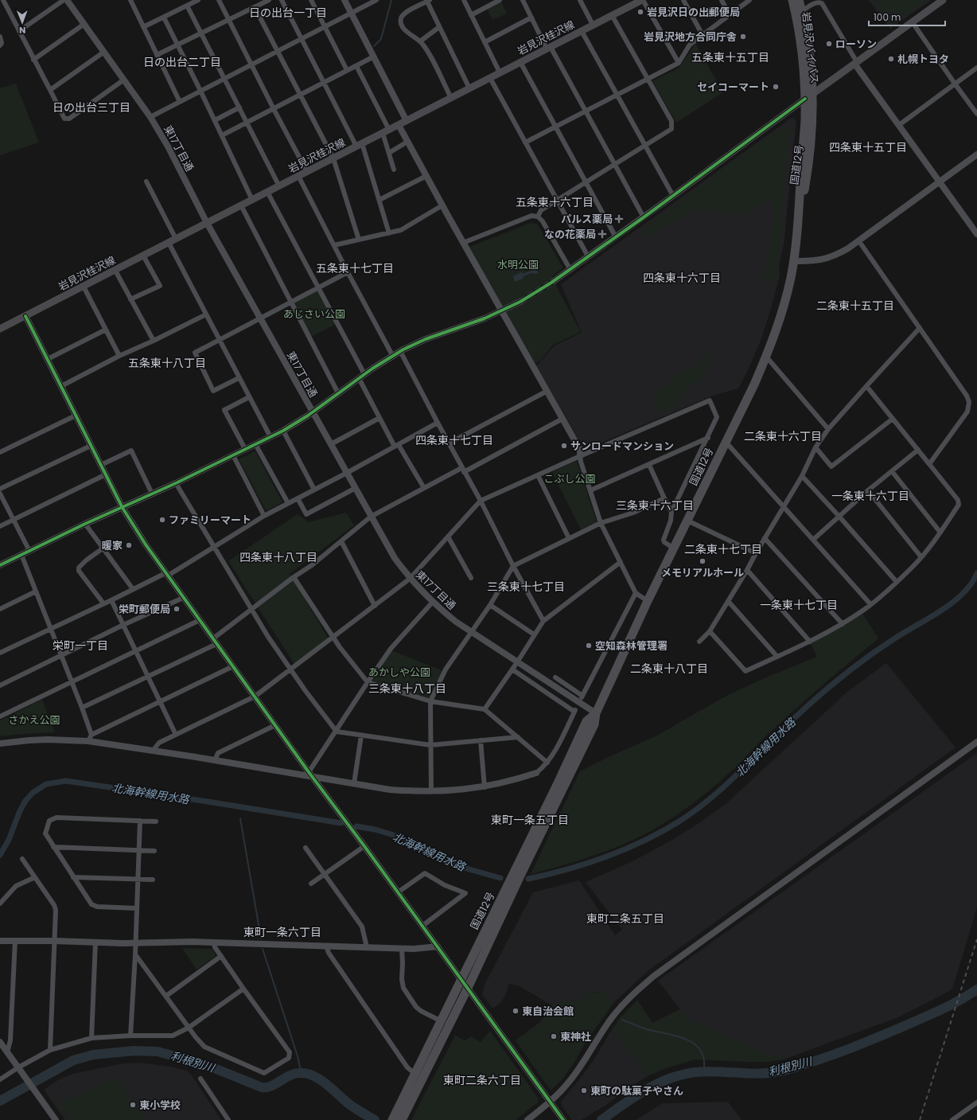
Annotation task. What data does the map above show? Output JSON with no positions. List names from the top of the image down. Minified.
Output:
{"streets":{"highway":["岩見沢バイパス","国道12号"],"main road":["岩見沢桂沢線"],"street":["東17丁目通"]},"crossings":[["岩見沢桂沢線","東17丁目通"],["岩見沢バイパス","国道12号"],["東17丁目通","国道12号"]],"districts":["日の出台一丁目","五条東十五丁目","日の出台二丁目","日の出台三丁目","四条東十五丁目","五条東十六丁目","五条東十七丁目","四条東十六丁目","二条東十五丁目","五条東十八丁目","二条東十六丁目","四条東十七丁目","一条東十六丁目","三条東十六丁目","二条東十七丁目","四条東十八丁目","三条東十七丁目","一条東十七丁目","栄町一丁目","二条東十八丁目","三条東十八丁目","東町一条五丁目","東町二条五丁目","東町一条六丁目","東町二条六丁目"],"water":["北海幹線用水路","利根別川"],"parks":["水明公園","あじさい公園","こぶし公園","あかしや公園","さかえ公園"],"places":{"other":["岩見沢日の出郵便局","岩見沢地方合同庁舎","ローソン","札幌トヨタ","セイコーマート","サンロードマンション","ファミリーマート","暖家","メモリアルホール","栄町郵便局","空知森林管理署","東自治会館","東神社","東町の駄菓子やさん","東小学校"],"health":["パルス薬局","なの花薬局"]},"scale_bar":"100 m","north":"bottom"}
